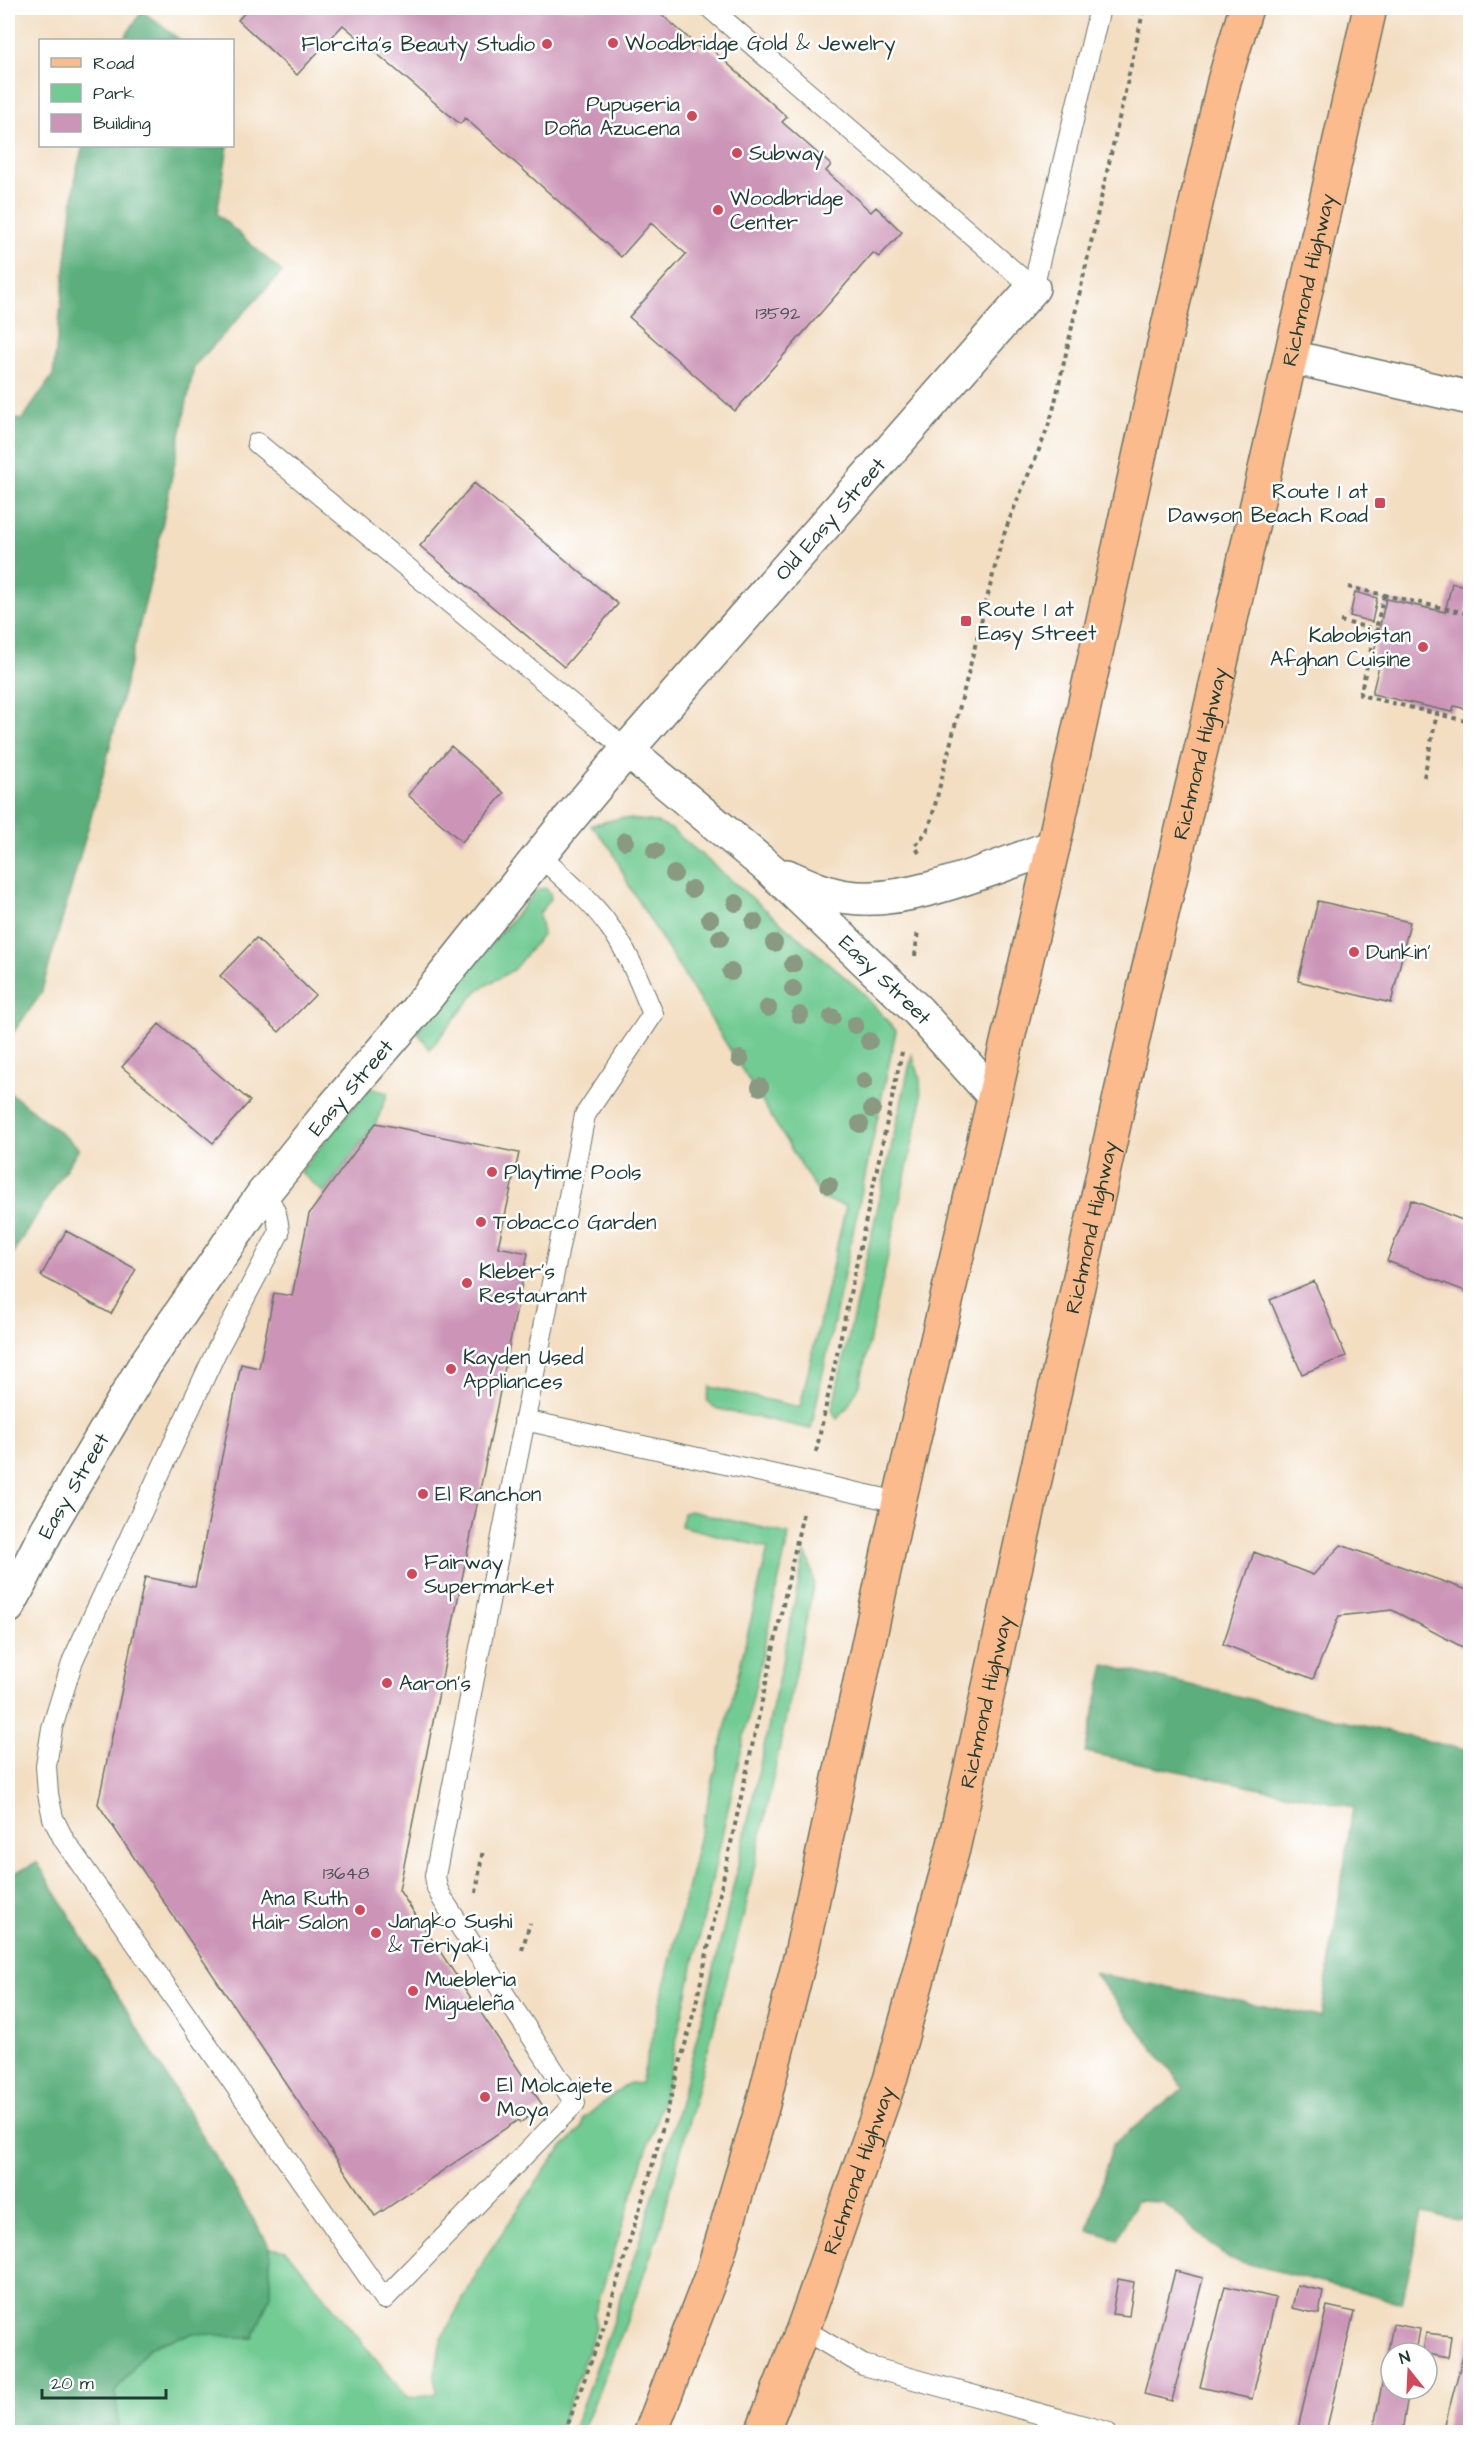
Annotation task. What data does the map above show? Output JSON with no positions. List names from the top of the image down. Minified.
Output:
{"streets":{"main road":["Richmond Highway"],"street":["Old Easy Street","Easy Street"]},"crossings":[["Old Easy Street","Easy Street"]],"places":{"other":["Woodbridge Gold & Jewelry","Florcita's Beauty Studio","Pupuseria Doña Azucena","Subway","Woodbridge Center","Kabobistan Afghan Cuisine","Dunkin'","Playtime Pools","Tobacco Garden","Kleber's Restaurant","Kayden Used Appliances","El Ranchon","Fairway Supermarket","Aaron's","Ana Ruth Hair Salon","Jangko Sushi & Teriyaki","Muebleria Migueleña","El Molcajete Moya"],"transit":["Route 1 at Dawson Beach Road","Route 1 at Easy Street"]},"house_numbers":["13592","13648"],"legend":["Road","Park","Building"],"scale_bar":"20 m","north":"top"}
